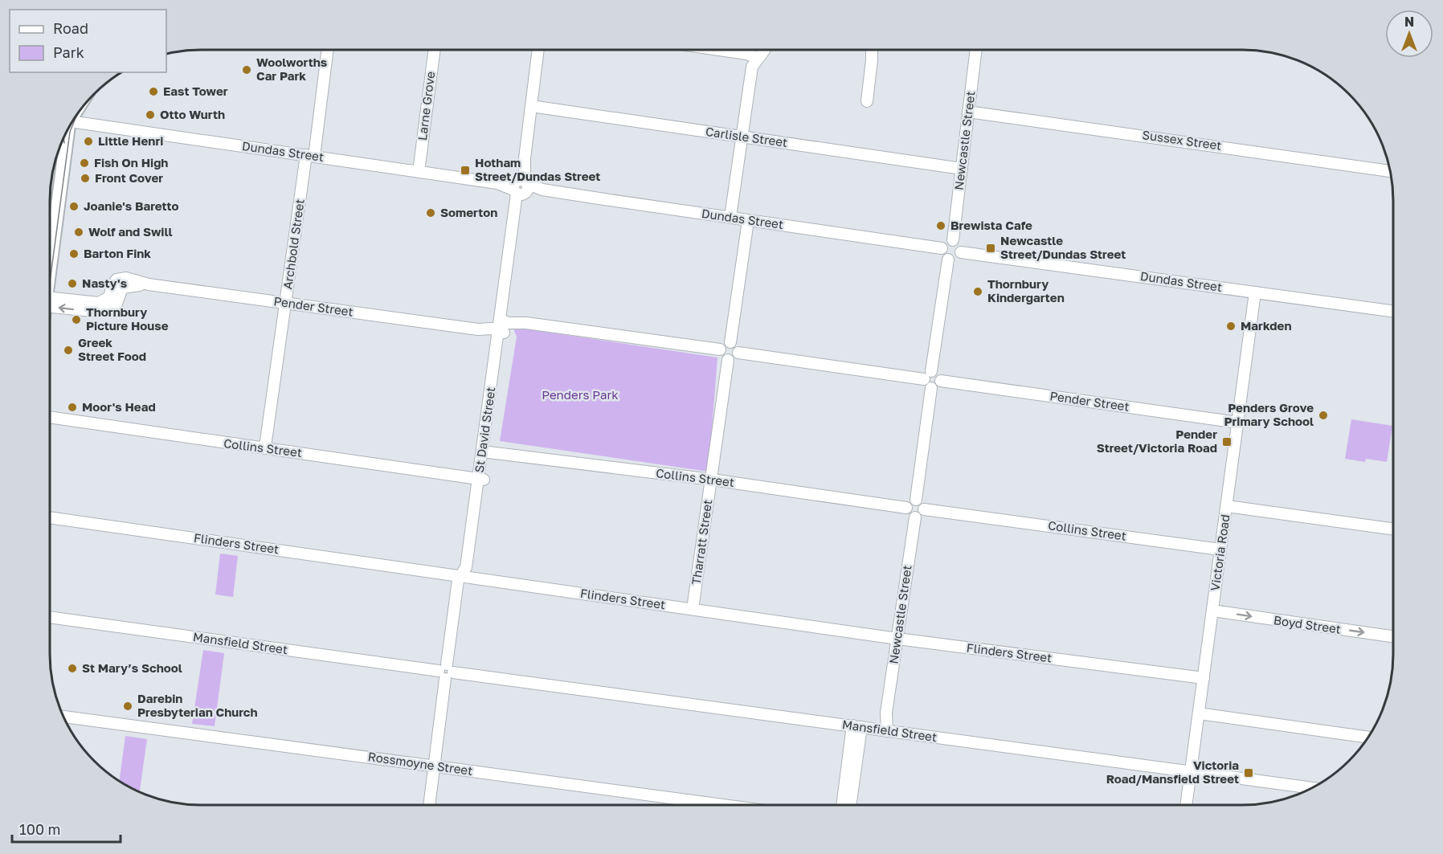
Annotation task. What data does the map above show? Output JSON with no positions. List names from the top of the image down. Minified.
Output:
{"streets":{"street":["Larne Grove","Carlisle Street","Newcastle Street","Sussex Street","Dundas Street","Archbold Street","Pender Street","St David Street","Collins Street","Tharratt Street","Flinders Street","Victoria Road","Boyd Street","Mansfield Street","Rossmoyne Street"]},"crossings":[["Larne Grove","Dundas Street"],["Carlisle Street","Newcastle Street"],["Carlisle Street","St David Street"],["Newcastle Street","Sussex Street"],["Newcastle Street","Dundas Street"],["Newcastle Street","Collins Street"],["Newcastle Street","Flinders Street"],["Newcastle Street","Mansfield Street"],["Dundas Street","Archbold Street"],["Dundas Street","St David Street"],["Dundas Street","Victoria Road"],["Archbold Street","Pender Street"],["Archbold Street","Collins Street"],["Pender Street","St David Street"],["Pender Street","Tharratt Street"],["Pender Street","Victoria Road"],["St David Street","Collins Street"],["St David Street","Flinders Street"],["St David Street","Mansfield Street"],["St David Street","Rossmoyne Street"],["Collins Street","Tharratt Street"],["Collins Street","Victoria Road"],["Tharratt Street","Flinders Street"],["Flinders Street","Victoria Road"],["Victoria Road","Boyd Street"],["Victoria Road","Mansfield Street"]],"one_way":["Boyd Street"],"parks":["Penders Park"],"places":{"other":["Woolworths Car Park","East Tower","Otto Wurth","Little Henri","Fish On High","Front Cover","Joanie's Baretto","Somerton","Brewista Cafe","Wolf and Swill","Barton Fink","Nasty's","Thornbury Kindergarten","Thornbury Picture House","Markden","Greek Street Food","Moor's Head","Penders Grove Primary School","St Mary’s School","Darebin Presbyterian Church"],"transit":["Hotham Street/Dundas Street","Newcastle Street/Dundas Street","Pender Street/Victoria Road","Victoria Road/Mansfield Street"]},"legend":["Road","Park"],"scale_bar":"100 m","north":"top"}
